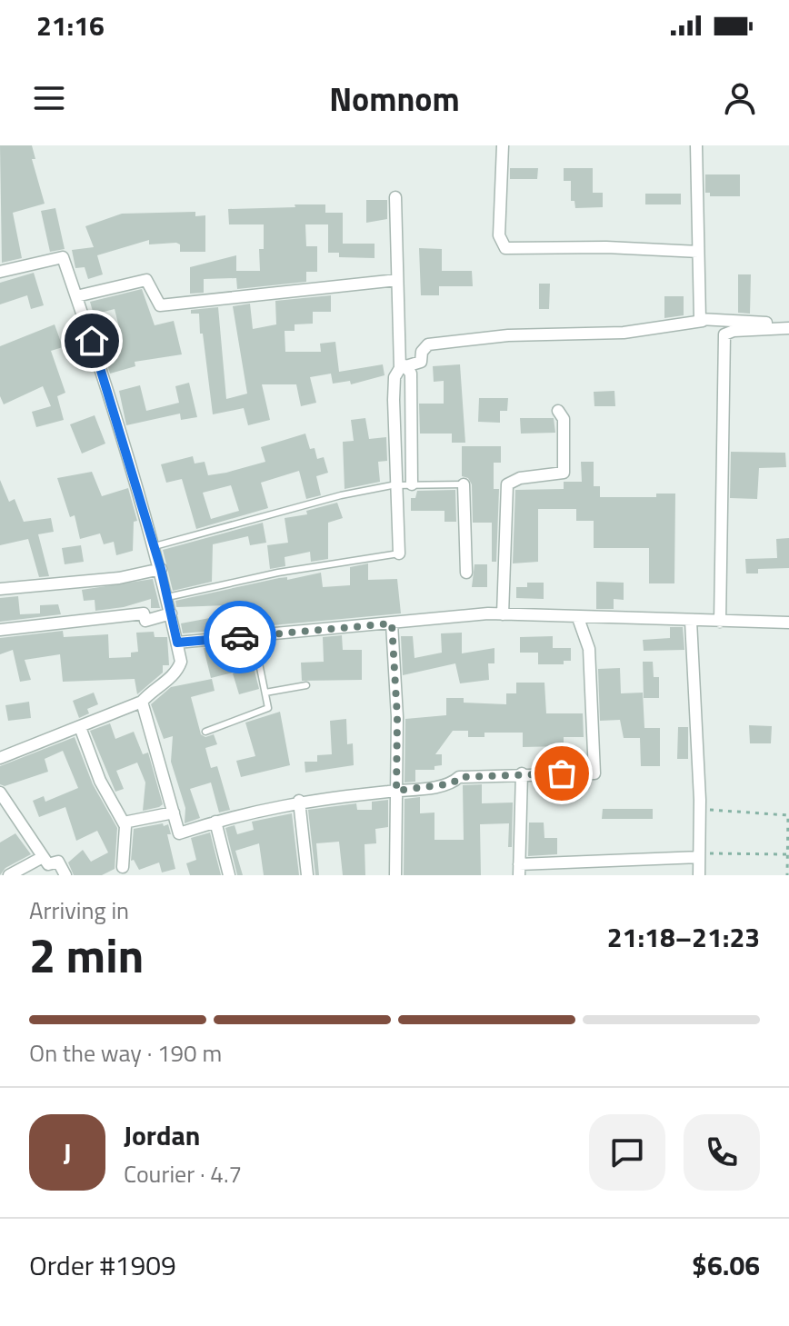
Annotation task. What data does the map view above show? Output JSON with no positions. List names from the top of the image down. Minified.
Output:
{"page":{"status":"21:16","header":"Nomnom","heading":["2 min","Arriving in","21:18–21:23"],"panel":["Jordan","Courier · 4.7","Order #1909","$6.06"],"bar":"On the way · 190 m","round":"J"}}
